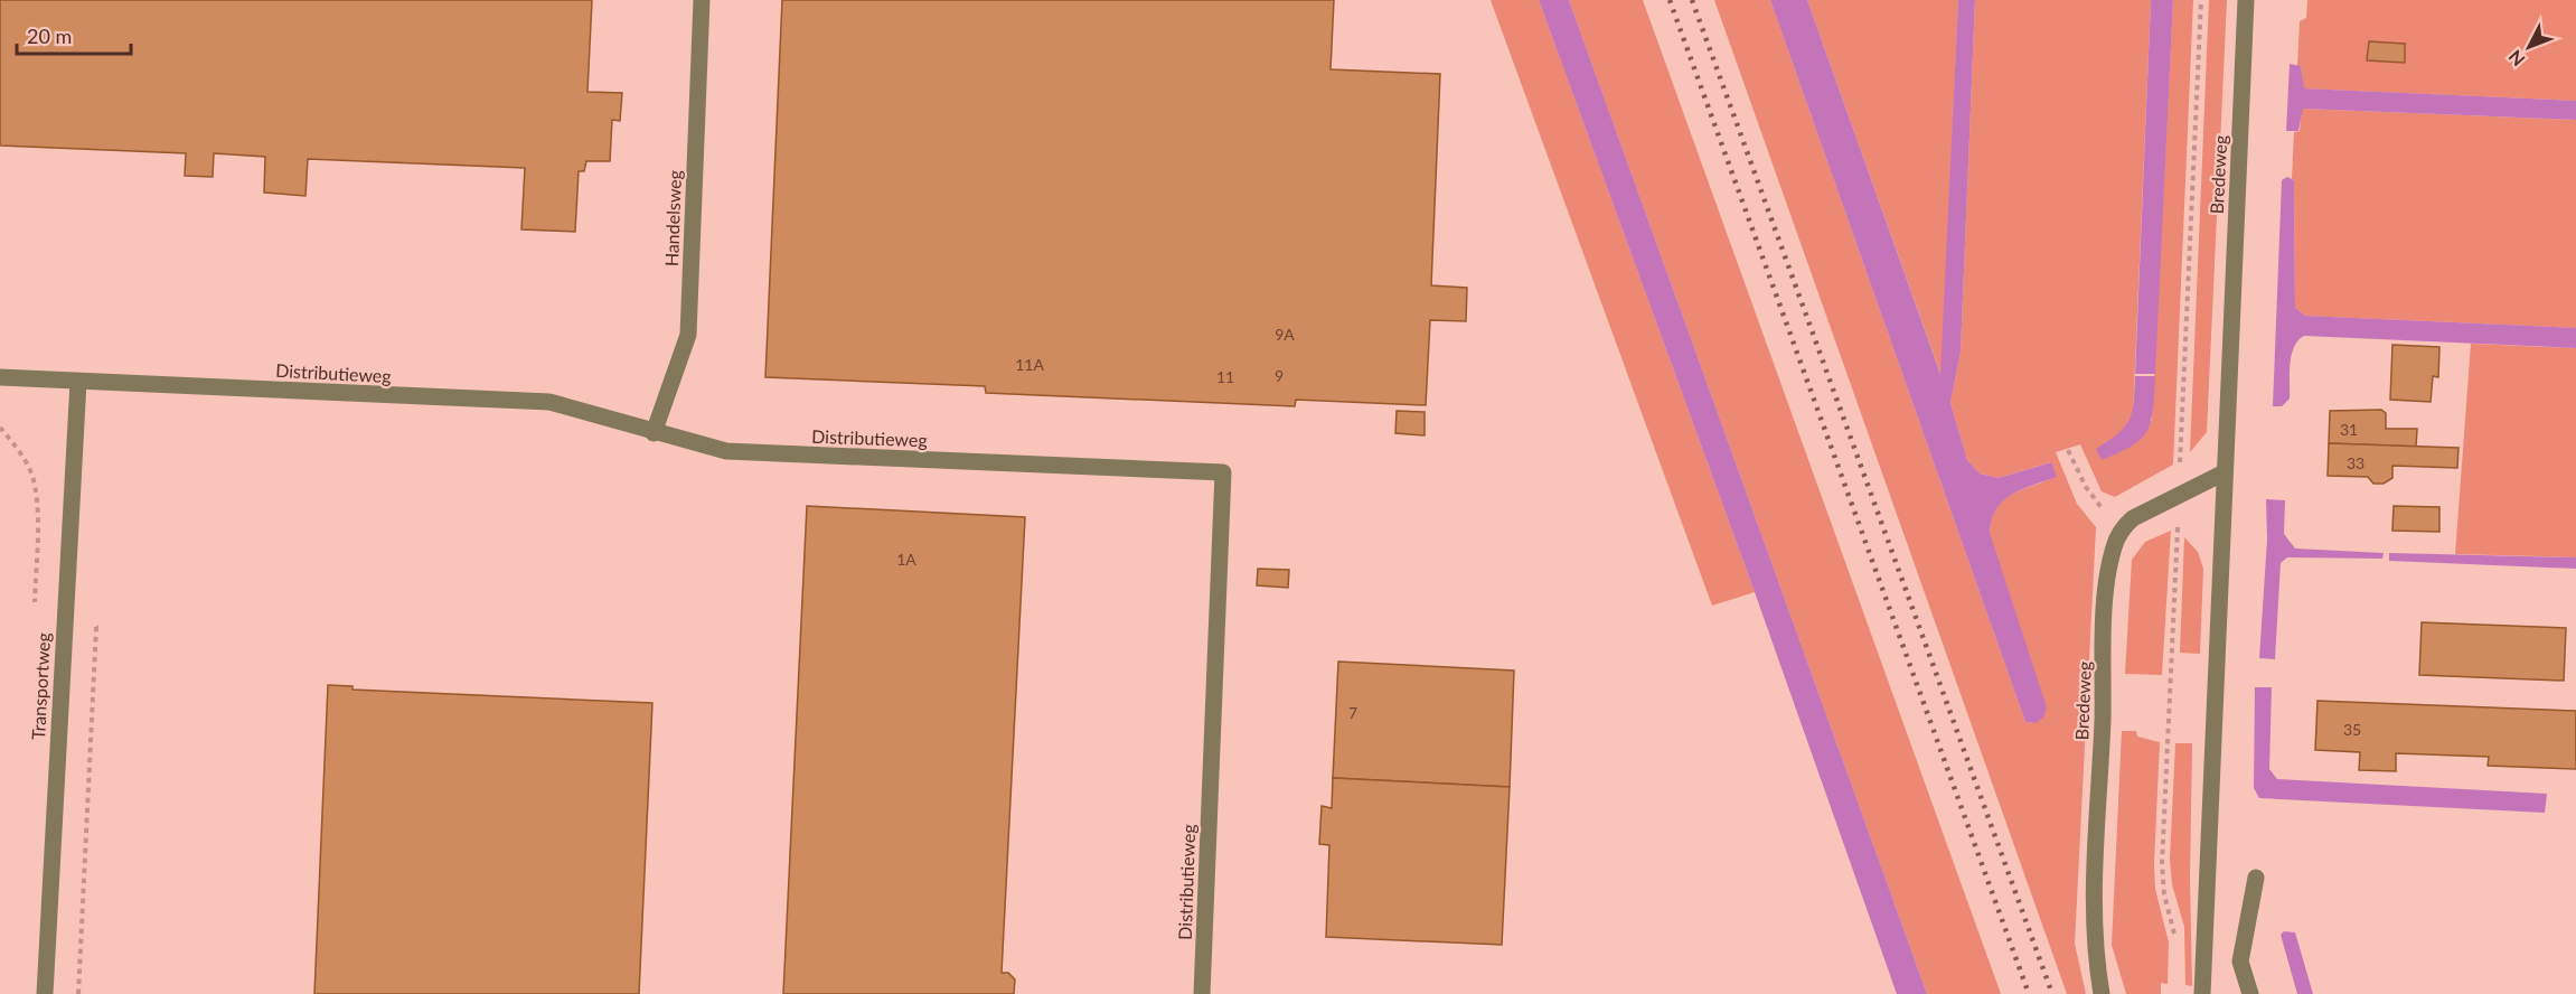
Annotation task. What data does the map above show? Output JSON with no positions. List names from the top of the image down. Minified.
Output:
{"streets":{"street":["Bredeweg","Handelsweg","Distributieweg","Transportweg"]},"crossings":[["Handelsweg","Distributieweg"],["Distributieweg","Transportweg"]],"house_numbers":["9A","11A","9","11","31","33","1A","7","35"],"scale_bar":"20 m","north":"bottom left"}
